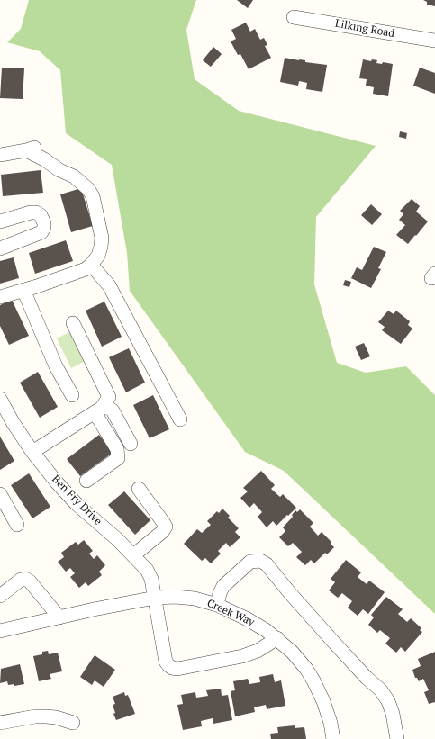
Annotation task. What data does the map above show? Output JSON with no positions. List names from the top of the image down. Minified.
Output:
{"streets":{"street":["Lilking Road","Ben Fry Drive","Creek Way"]},"crossings":[["Ben Fry Drive","Creek Way"]]}
